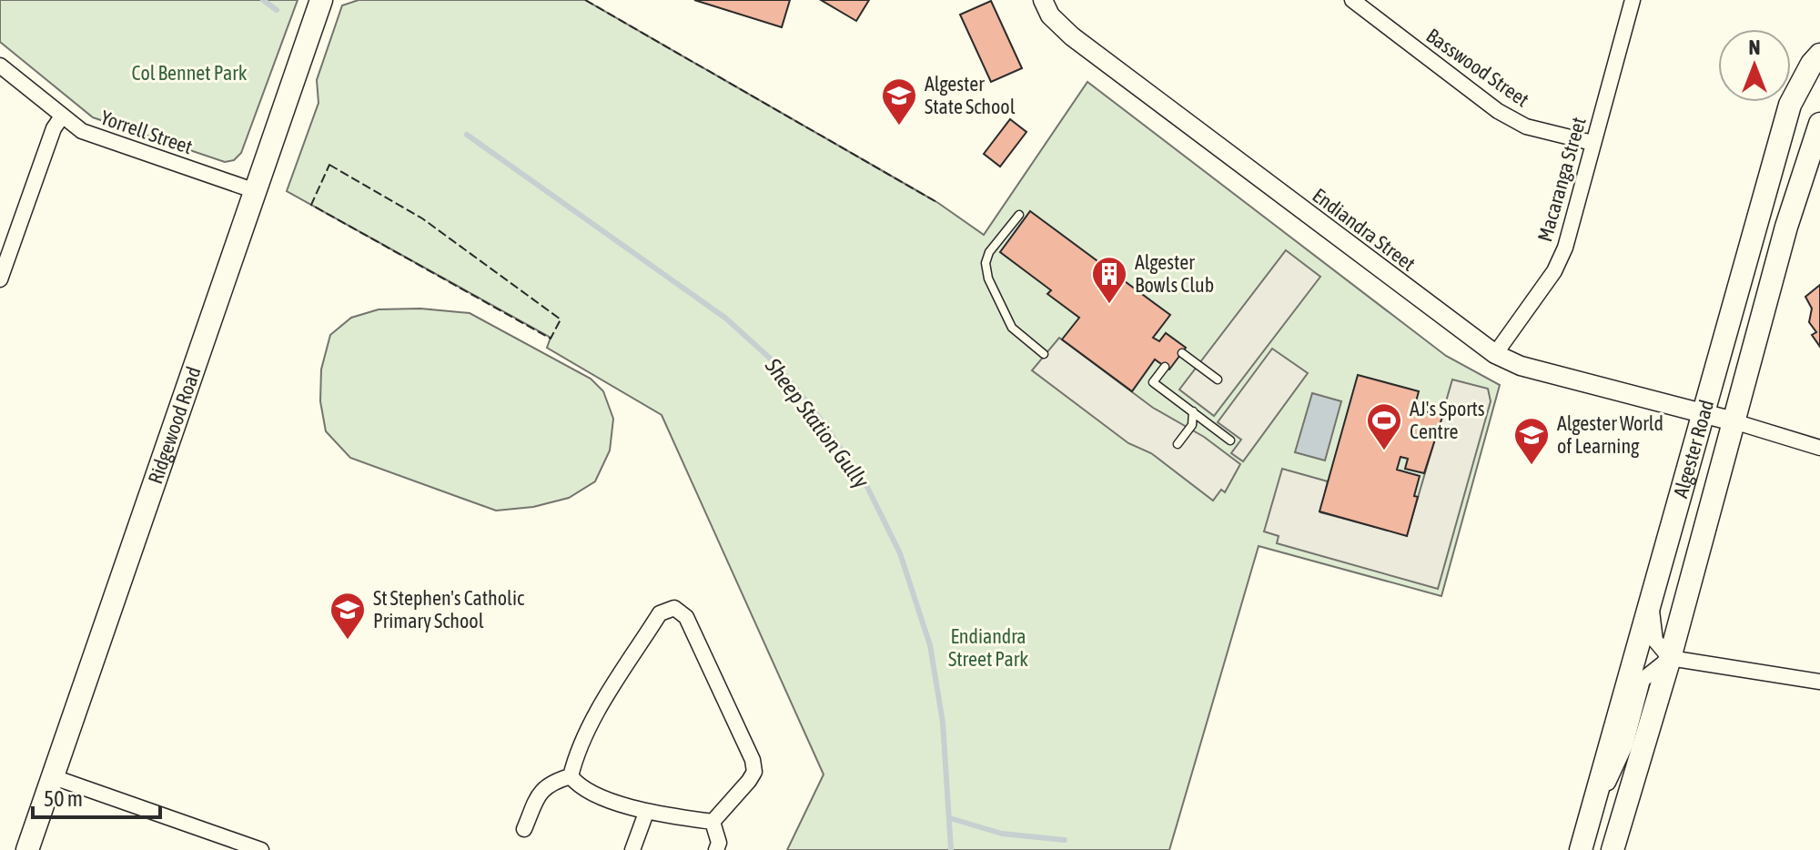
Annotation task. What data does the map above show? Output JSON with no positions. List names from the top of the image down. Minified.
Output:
{"streets":{"main road":["Ridgewood Road","Algester Road"],"street":["Basswood Street","Yorrell Street","Macaranga Street","Endiandra Street"]},"crossings":[["Basswood Street","Macaranga Street"],["Yorrell Street","Ridgewood Road"],["Macaranga Street","Endiandra Street"],["Endiandra Street","Algester Road"]],"water":["Sheep Station Gully"],"parks":["Col Bennet Park","Endiandra Street Park"],"places":{"school or university":["Algester State School","Algester World of Learning","St Stephen's Catholic Primary School"],"building":["Algester Bowls Club"],"sports":["AJ's Sports Centre"]},"scale_bar":"50 m","north":"top"}
